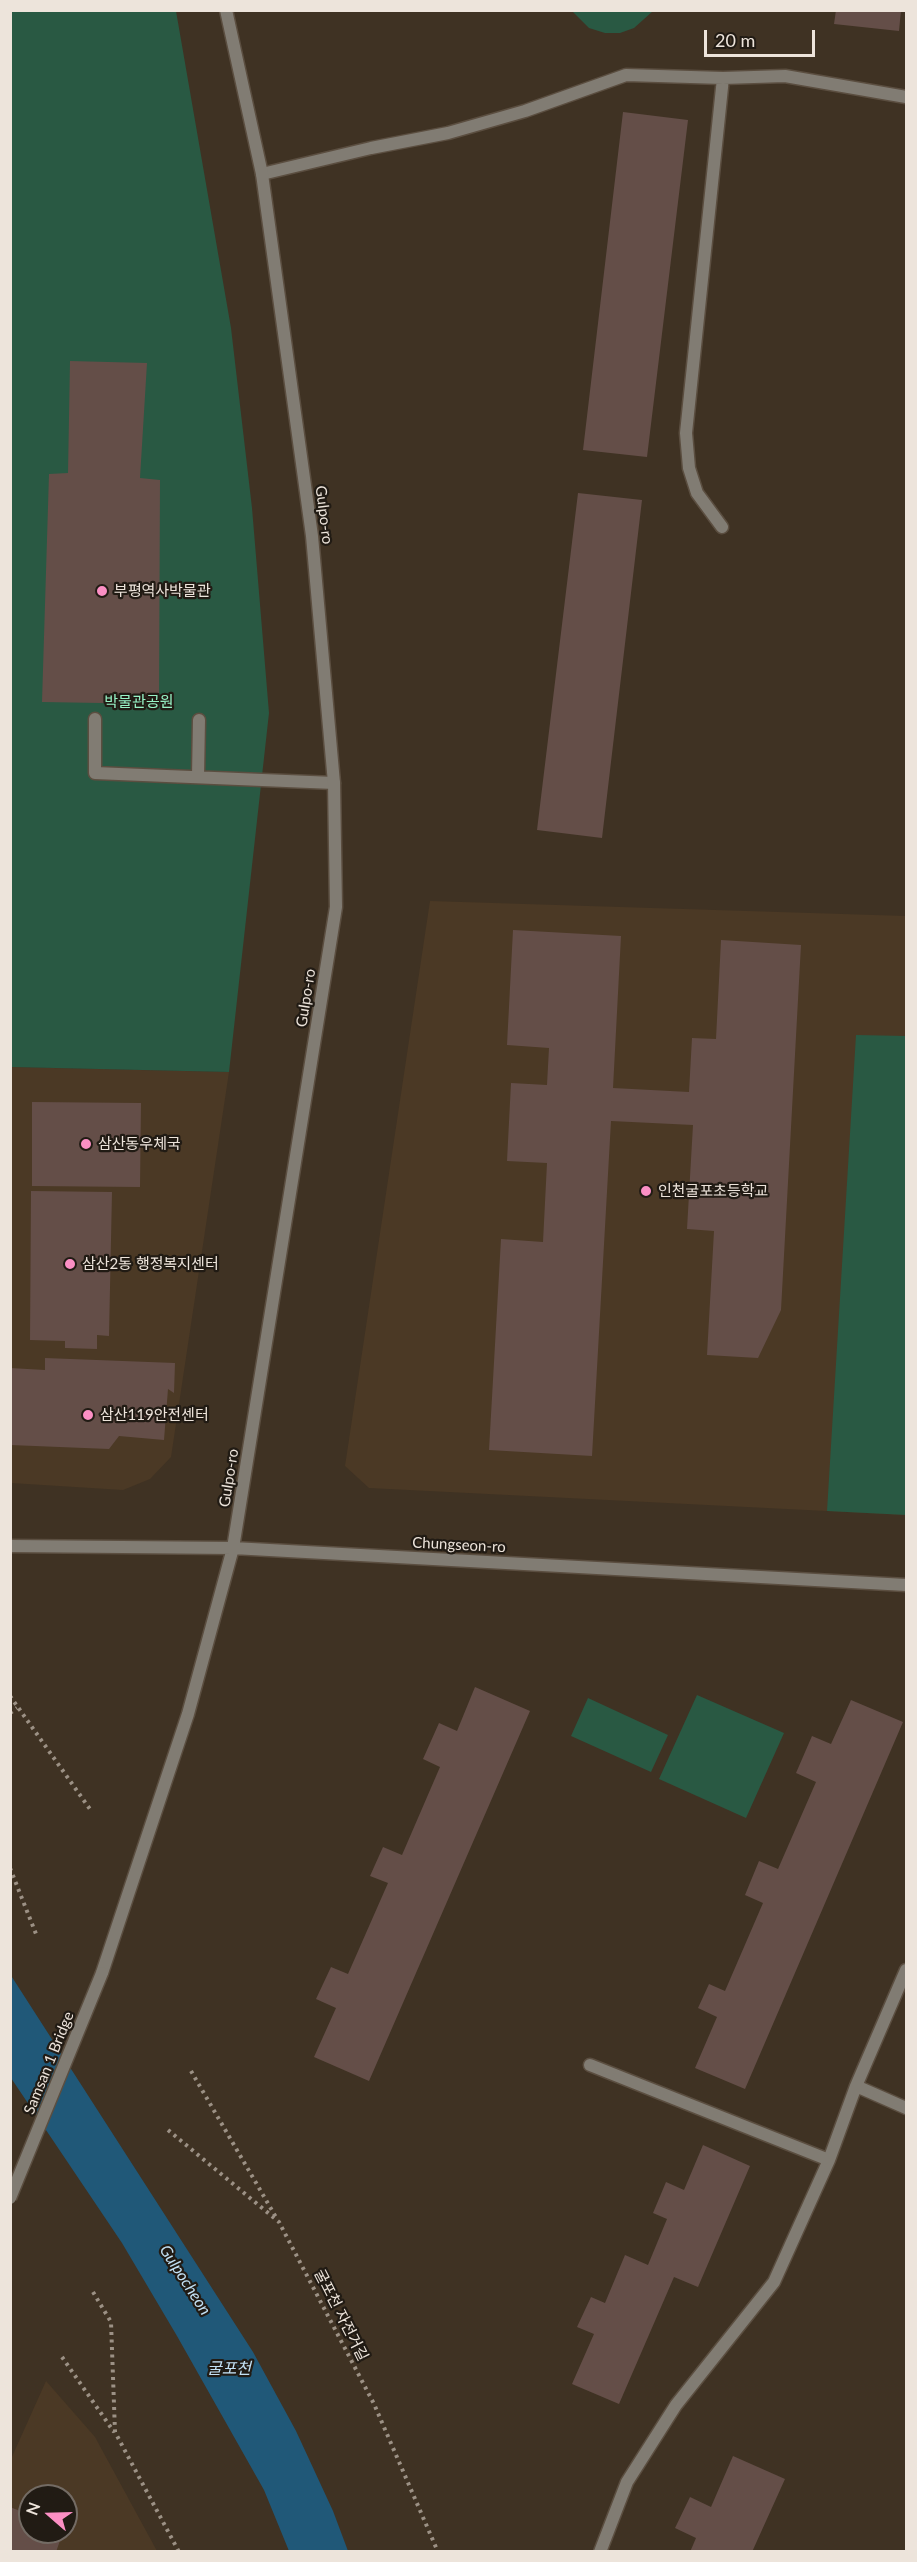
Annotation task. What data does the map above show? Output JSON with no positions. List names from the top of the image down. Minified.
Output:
{"streets":{"street":["Gulpo-ro","Chungseon-ro","Samsan 1 Bridge"],"path":["굴포천 자전거길"]},"crossings":[["Gulpo-ro","Chungseon-ro"],["Gulpo-ro","Samsan 1 Bridge"]],"water":["Gulpocheon","굴포천"],"parks":["박물관공원"],"places":["부평역사박물관","삼산동우체국","인천굴포초등학교","삼산2동 행정복지센터","삼산119안전센터"],"scale_bar":"20 m","north":"left"}
